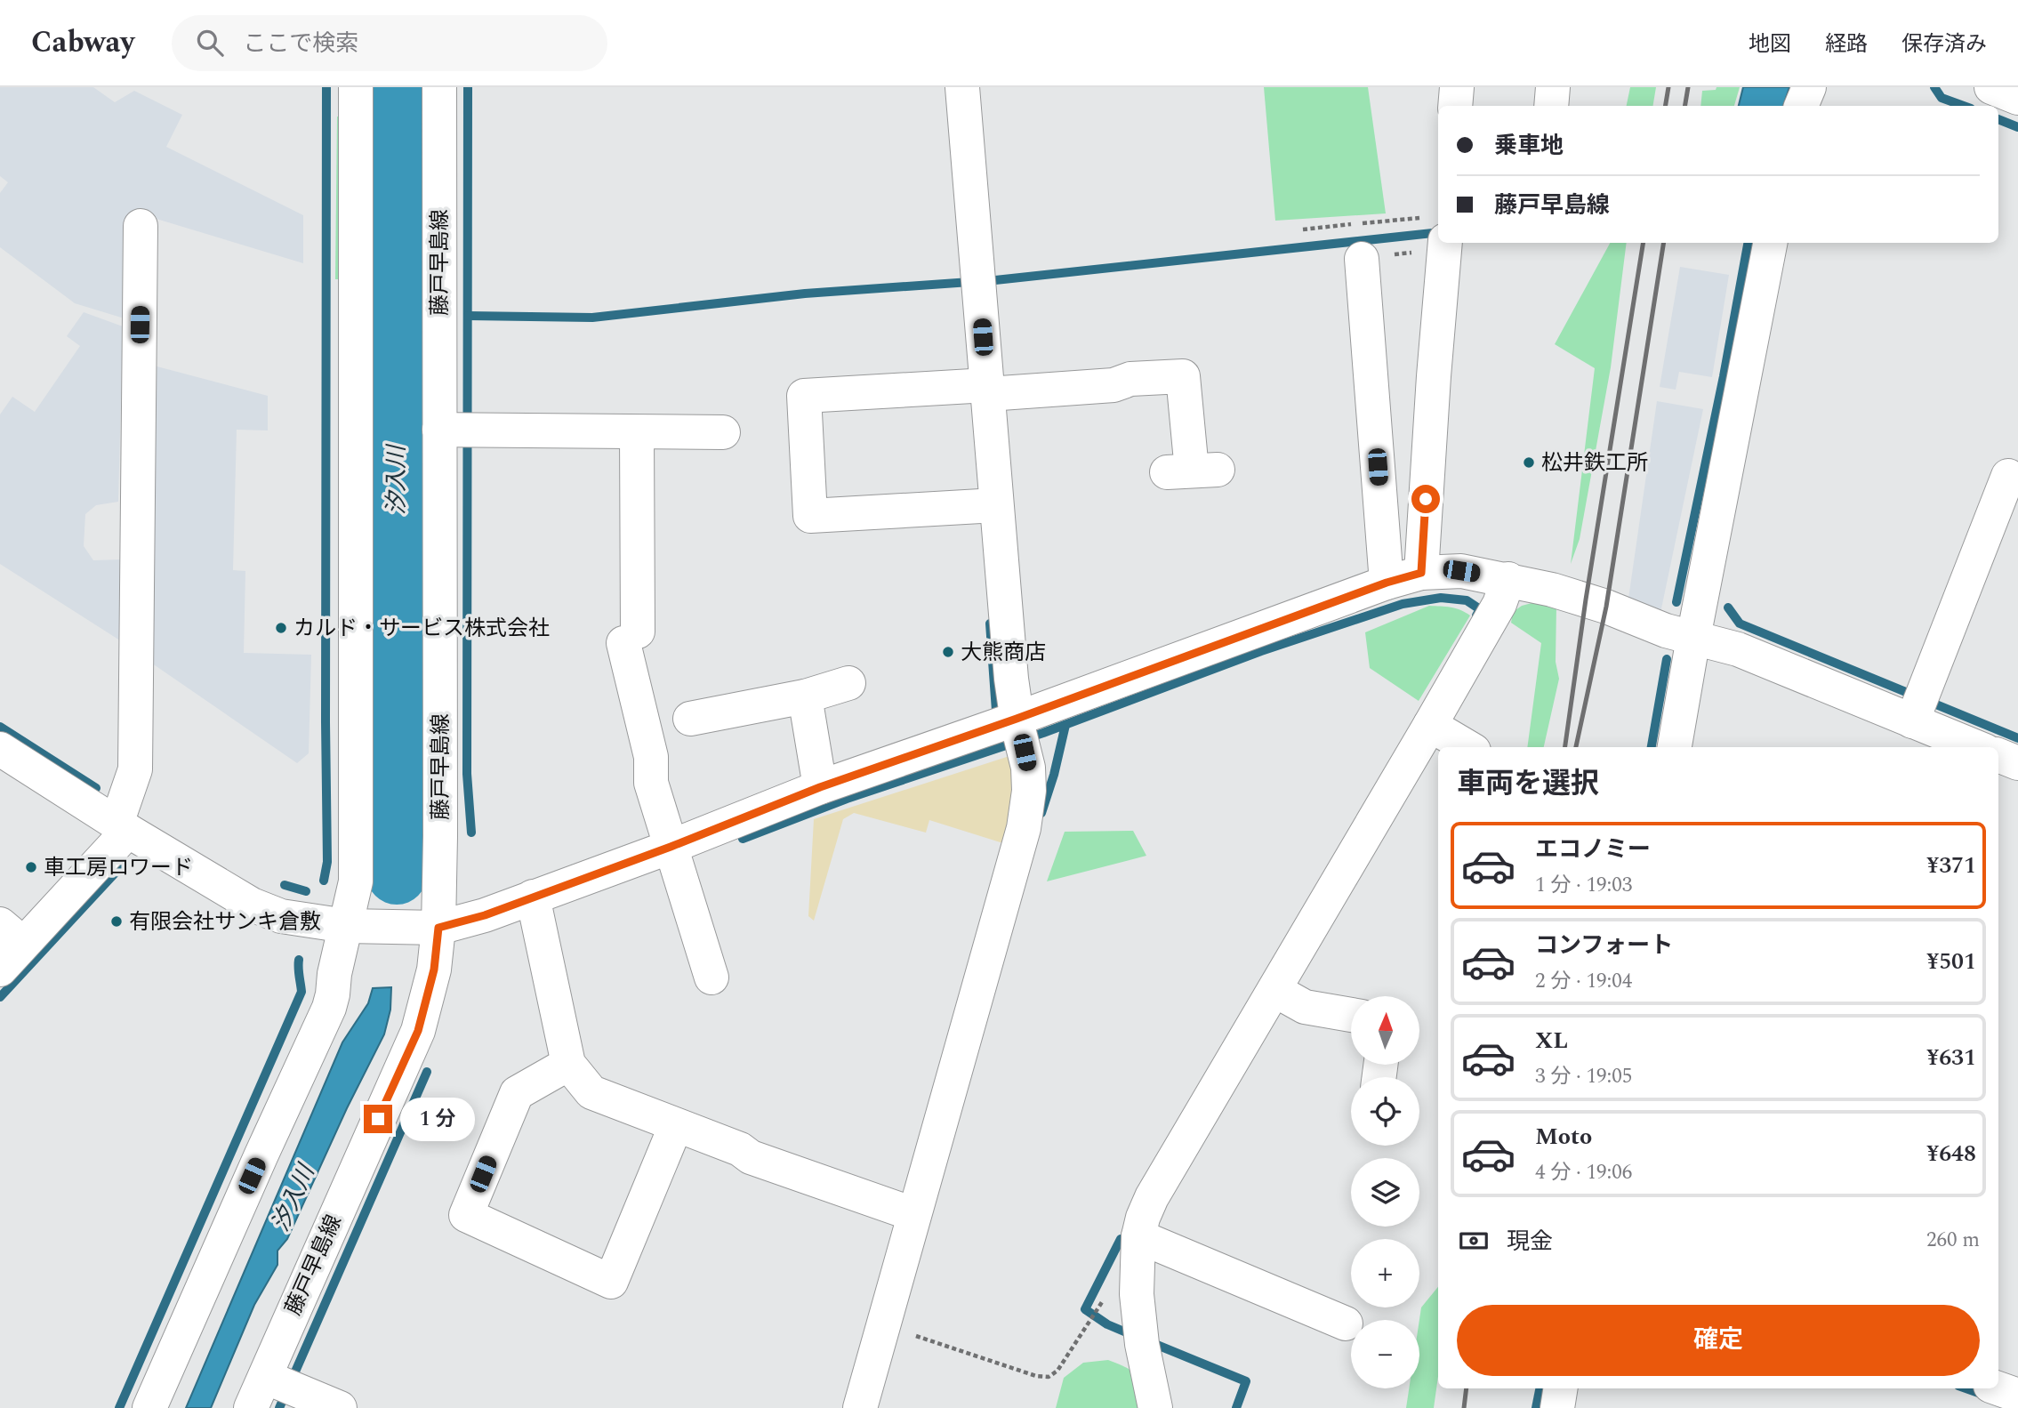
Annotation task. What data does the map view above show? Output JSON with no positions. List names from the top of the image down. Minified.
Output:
{"streets":{"street":["藤戸早島線"]},"water":["汐入川"],"places":["松井鉄工所","カルド・サービス株式会社","大熊商店","車工房ロワード","有限会社サンキ倉敷"],"north":"top","page":{"header":"Cabway","search":"ここで検索","nav":["地図","経路","保存済み"],"banner":["乗車地","藤戸早島線"],"heading":"車両を選択","list":[{"name":"エコノミー","note":"1 分 · 19:03","value":"¥371"},{"name":"コンフォート","note":"2 分 · 19:04","value":"¥501"},{"name":"XL","note":"3 分 · 19:05","value":"¥631"},{"name":"Moto","note":"4 分 · 19:06","value":"¥648"}],"map_buttons":["+","−"],"bubble":"1 分","pay":["現金","260 m"],"buttons":"確定"}}
